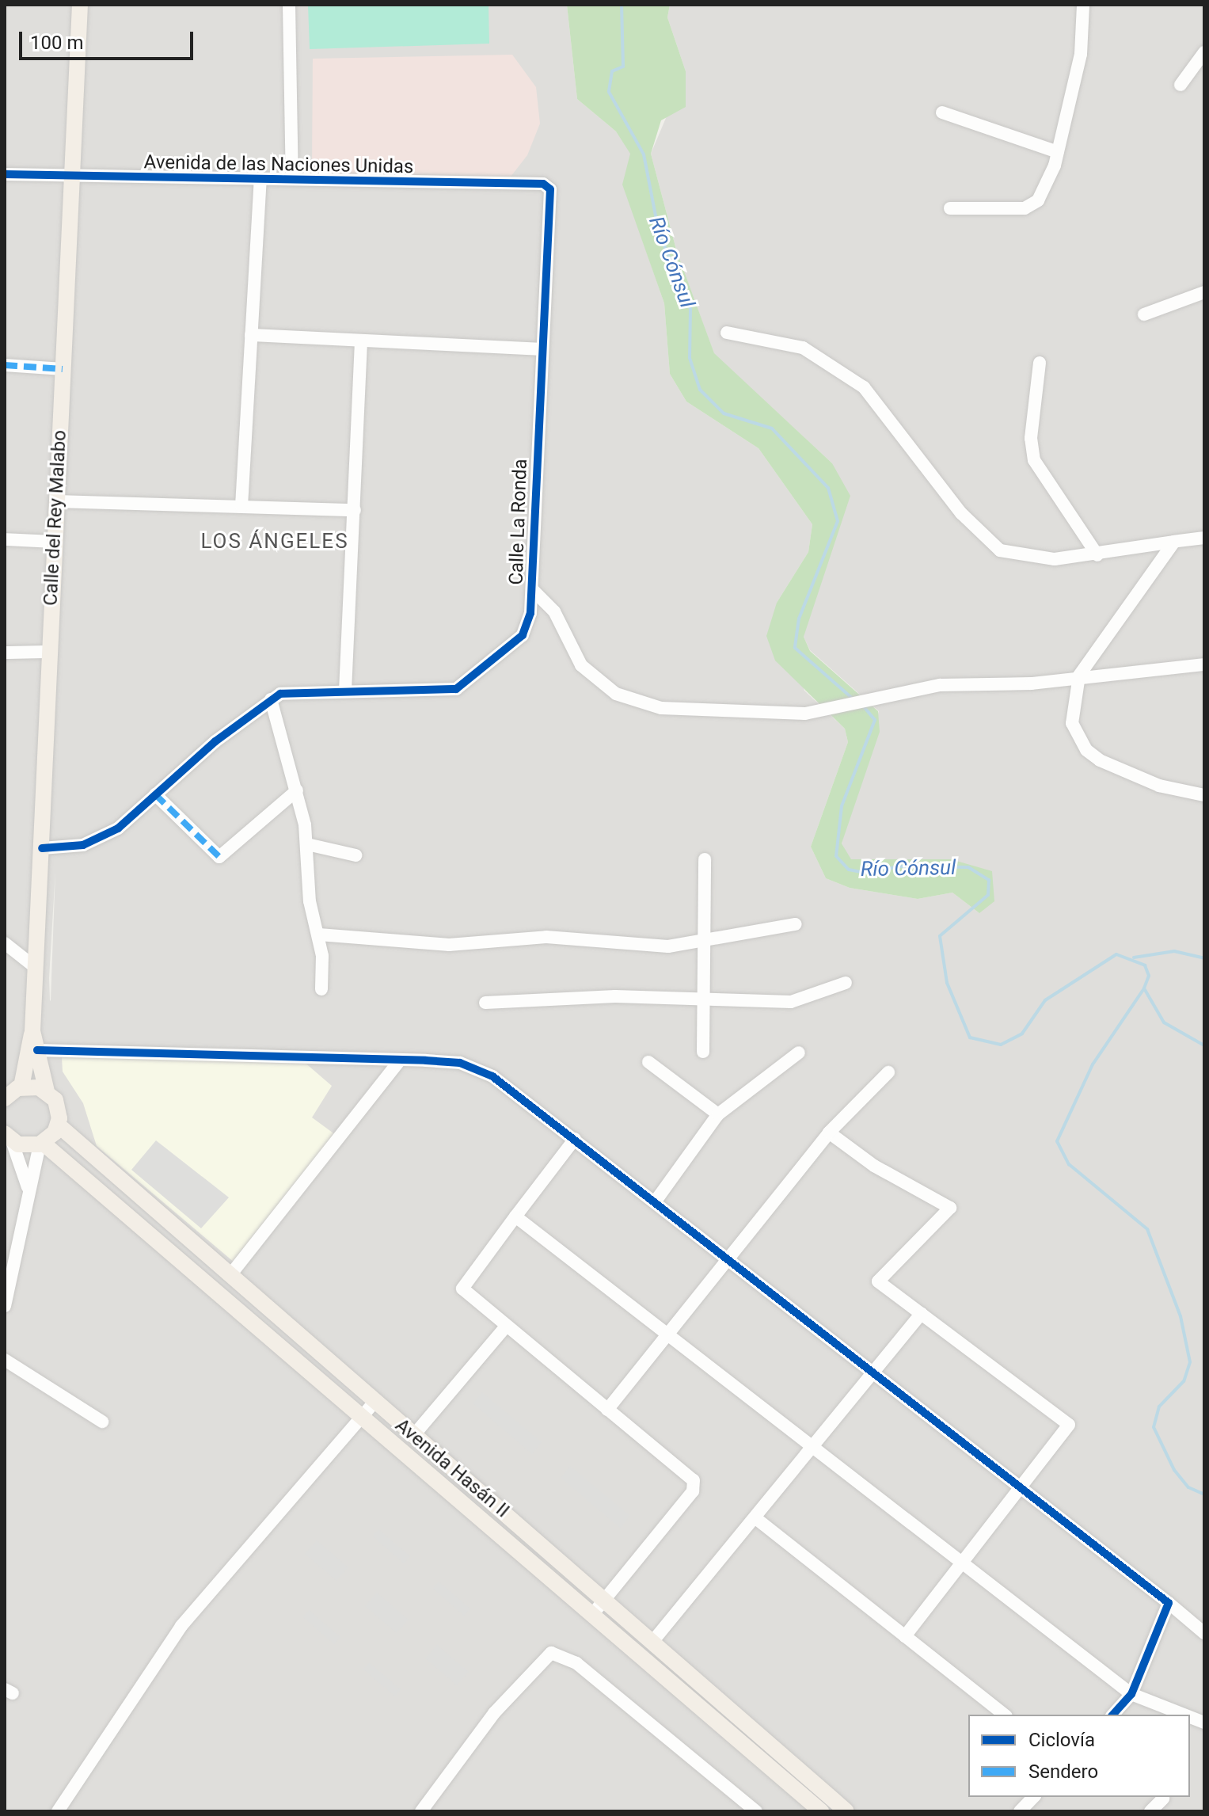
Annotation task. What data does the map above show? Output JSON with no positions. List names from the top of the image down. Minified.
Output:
{"streets":{"main road":["Calle del Rey Malabo","Avenida Hasán II"],"street":["Avenida de las Naciones Unidas","Calle La Ronda"]},"crossings":[["Avenida de las Naciones Unidas","Calle del Rey Malabo"],["Avenida de las Naciones Unidas","Calle La Ronda"],["Calle del Rey Malabo","Avenida Hasán II"]],"districts":["LOS ÁNGELES"],"water":["Río Cónsul"],"legend":["Ciclovía","Sendero"],"scale_bar":"100 m"}
